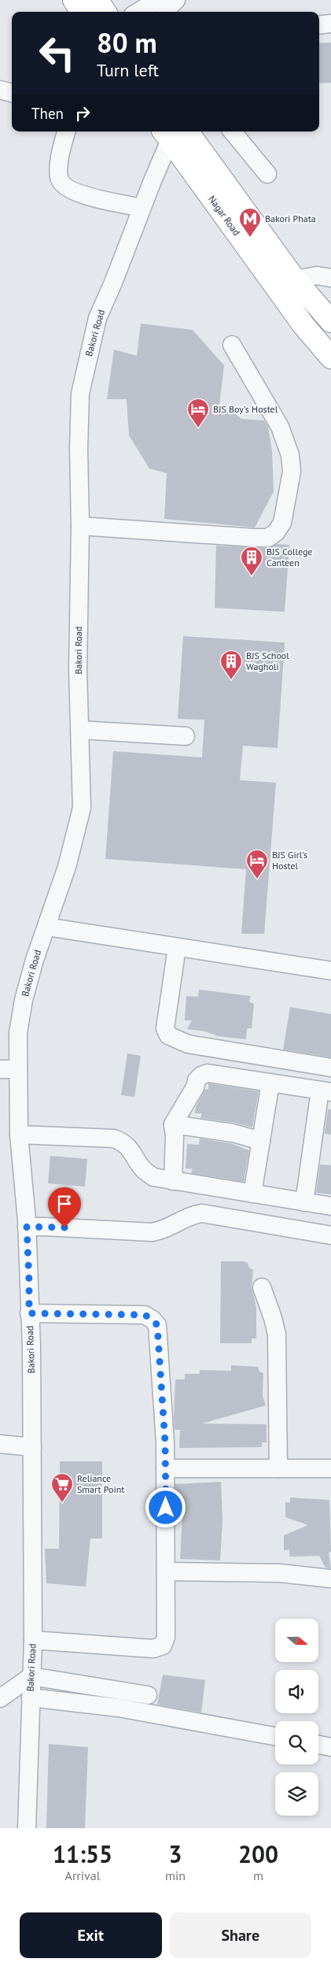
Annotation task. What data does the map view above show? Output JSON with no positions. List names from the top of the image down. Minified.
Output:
{"streets":{"highway":["Nagar Road"],"street":["Bakori Road"]},"crossings":[["Nagar Road","Bakori Road"]],"places":{"metro station":["Bakori Phata"],"hotel":["BJS Boy's Hostel","BJS Girl's Hostel"],"building":["BJS College Canteen","BJS School Wagholi"],"supermarket":["Reliance Smart Point"]},"north":"right","page":{"turn":["80 m","Turn left"],"then":"Then","eta":["11:55","Arrival","3","min","200","m"],"buttons":["Exit","Share"]}}
